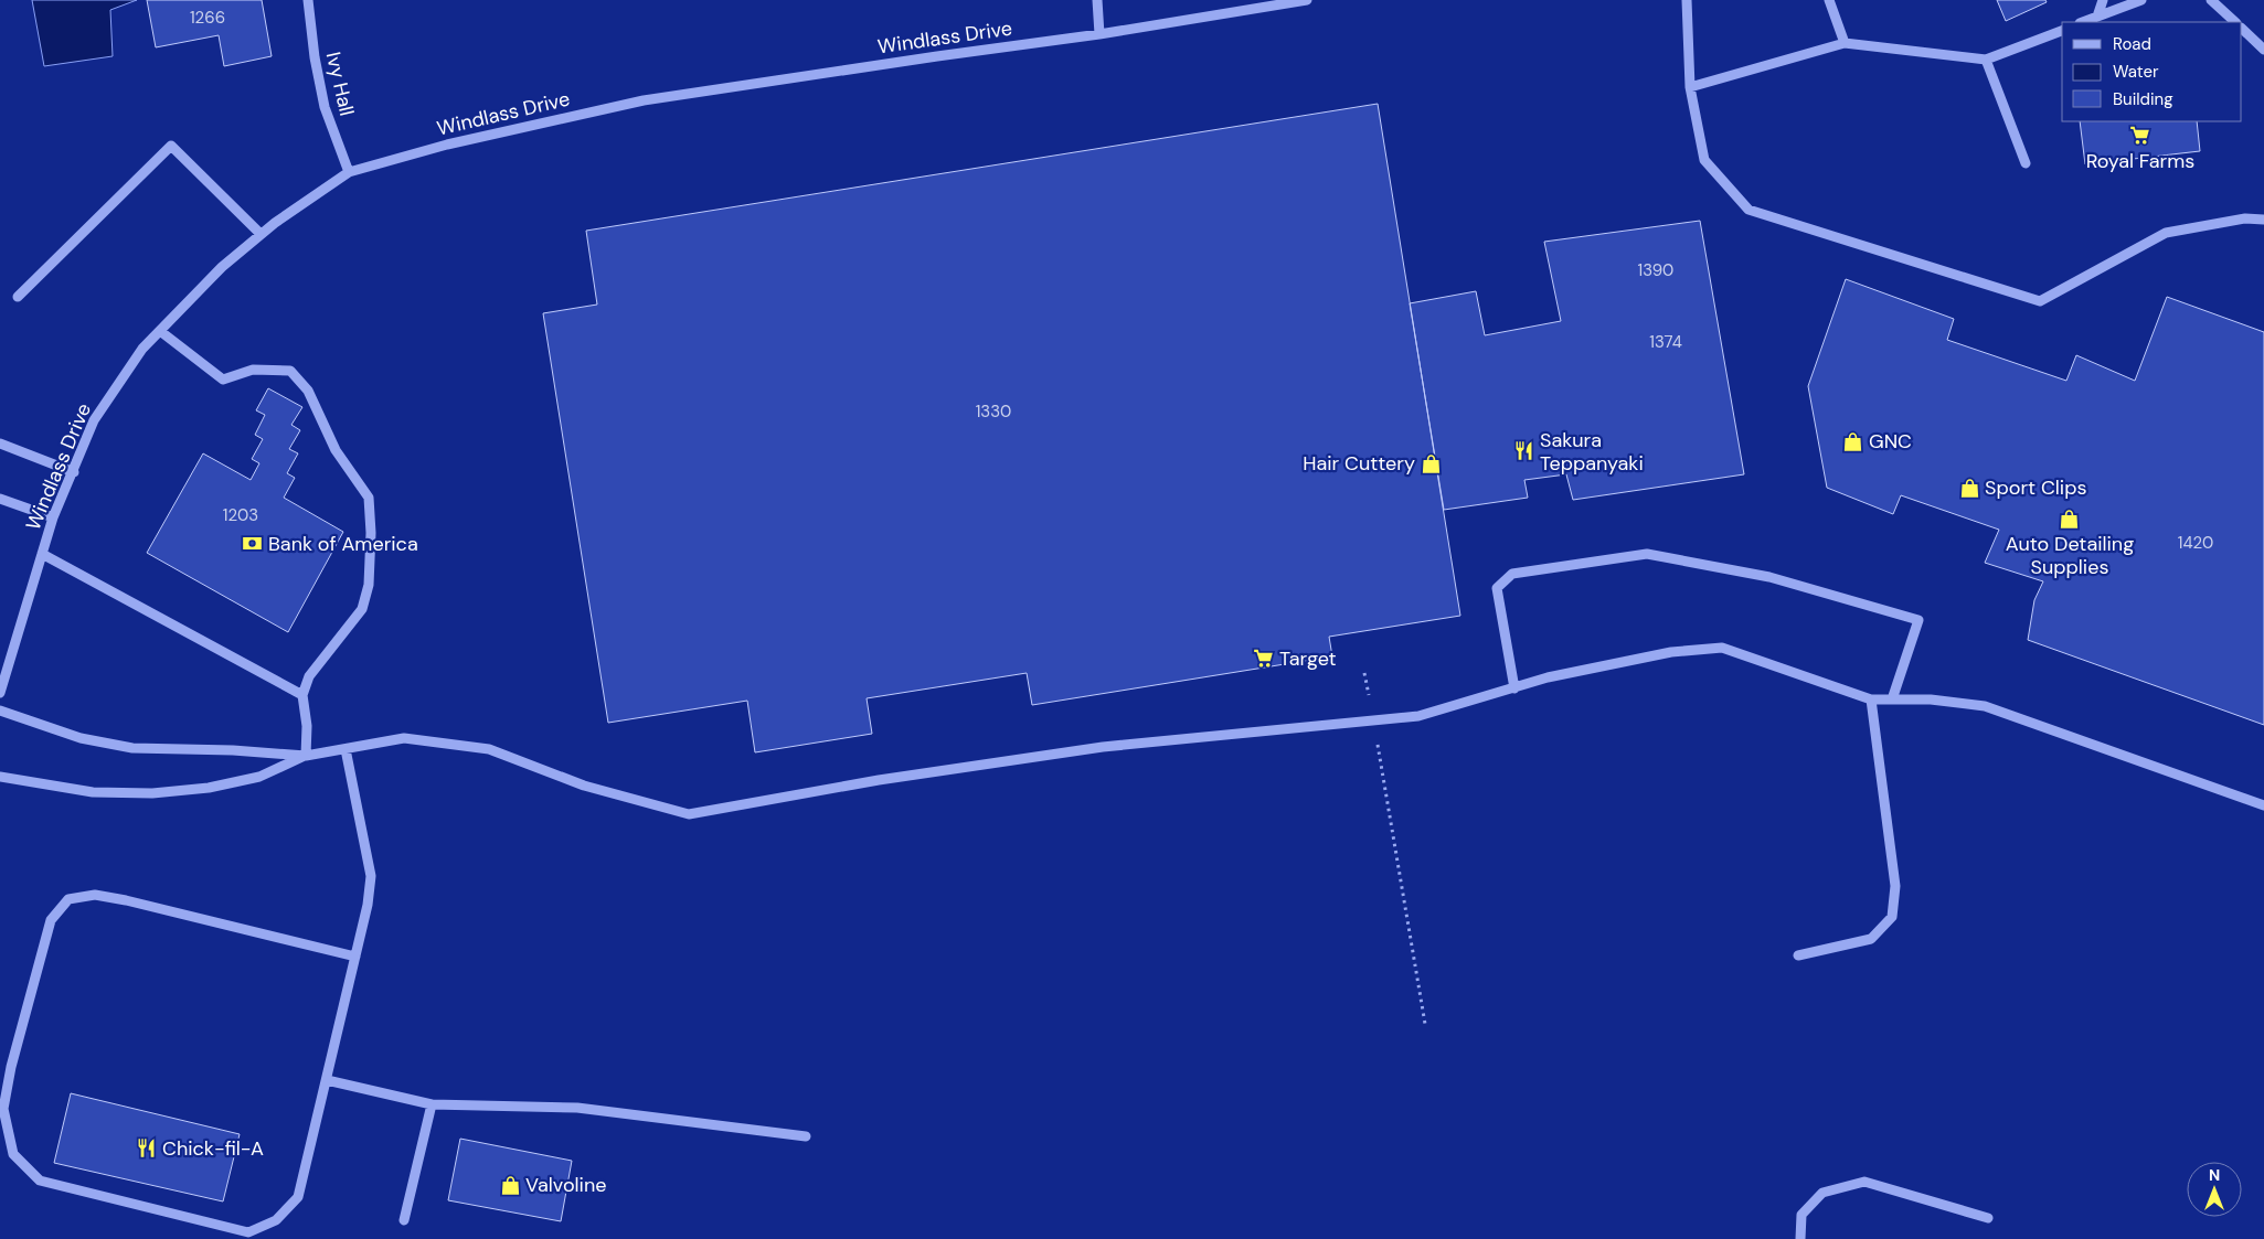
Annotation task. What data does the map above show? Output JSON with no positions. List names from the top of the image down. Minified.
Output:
{"streets":{"street":["Windlass Drive","Ivy Hall"]},"crossings":[["Windlass Drive","Ivy Hall"]],"places":{"supermarket":["Royal Farms","Target"],"shop":["GNC","Hair Cuttery","Sport Clips","Auto Detailing Supplies","Valvoline"],"restaurant":["Sakura Teppanyaki","Chick-fil-A"],"bank":["Bank of America"]},"house_numbers":["1266","1390","1374","1330","1203","1420"],"legend":["Road","Water","Building"],"north":"top"}
